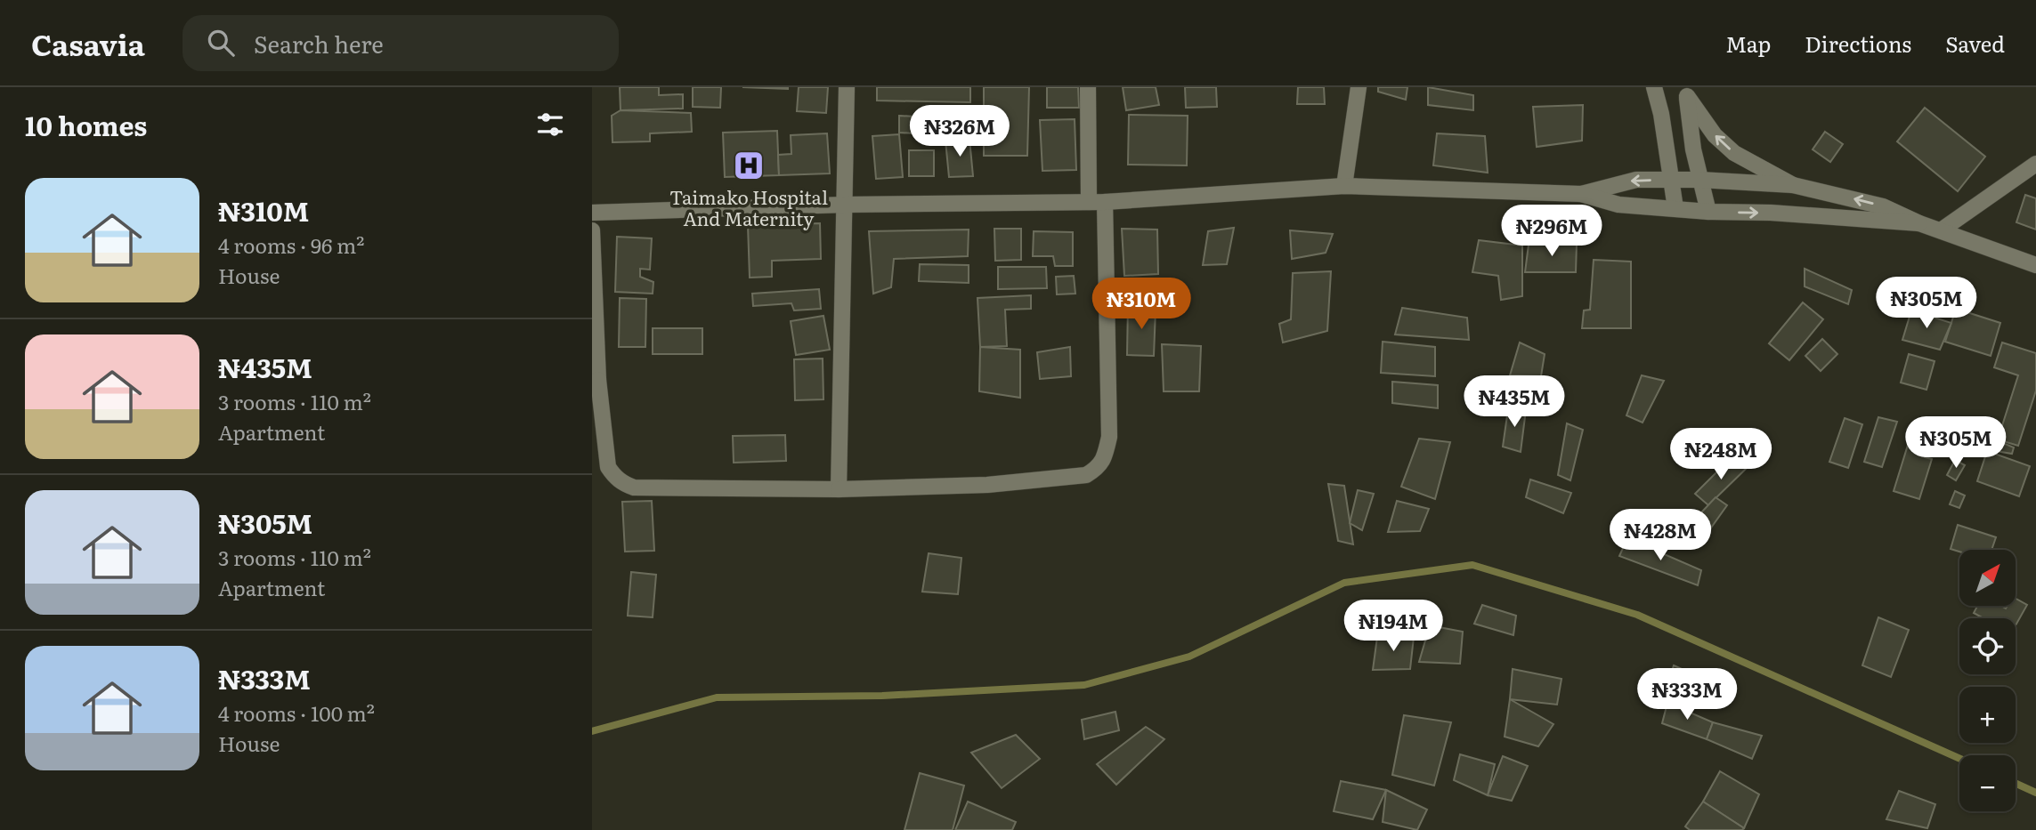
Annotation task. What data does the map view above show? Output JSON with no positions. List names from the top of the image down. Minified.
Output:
{"places":{"hospital":["Taimako Hospital And Maternity"]},"north":"top right","page":{"header":"Casavia","search":"Search here","nav":["Map","Directions","Saved"],"heading":"10 homes","price":["₦326M","₦296M","₦305M","₦310M","₦435M","₦305M","₦248M","₦428M","₦194M","₦333M"],"list":[{"name":"₦310M","note":"4 rooms · 96 m² · House"},{"name":"₦435M","note":"3 rooms · 110 m² · Apartment"},{"name":"₦305M","note":"3 rooms · 110 m² · Apartment"},{"name":"₦333M","note":"4 rooms · 100 m² · House"}],"map_buttons":["+","−"]}}
